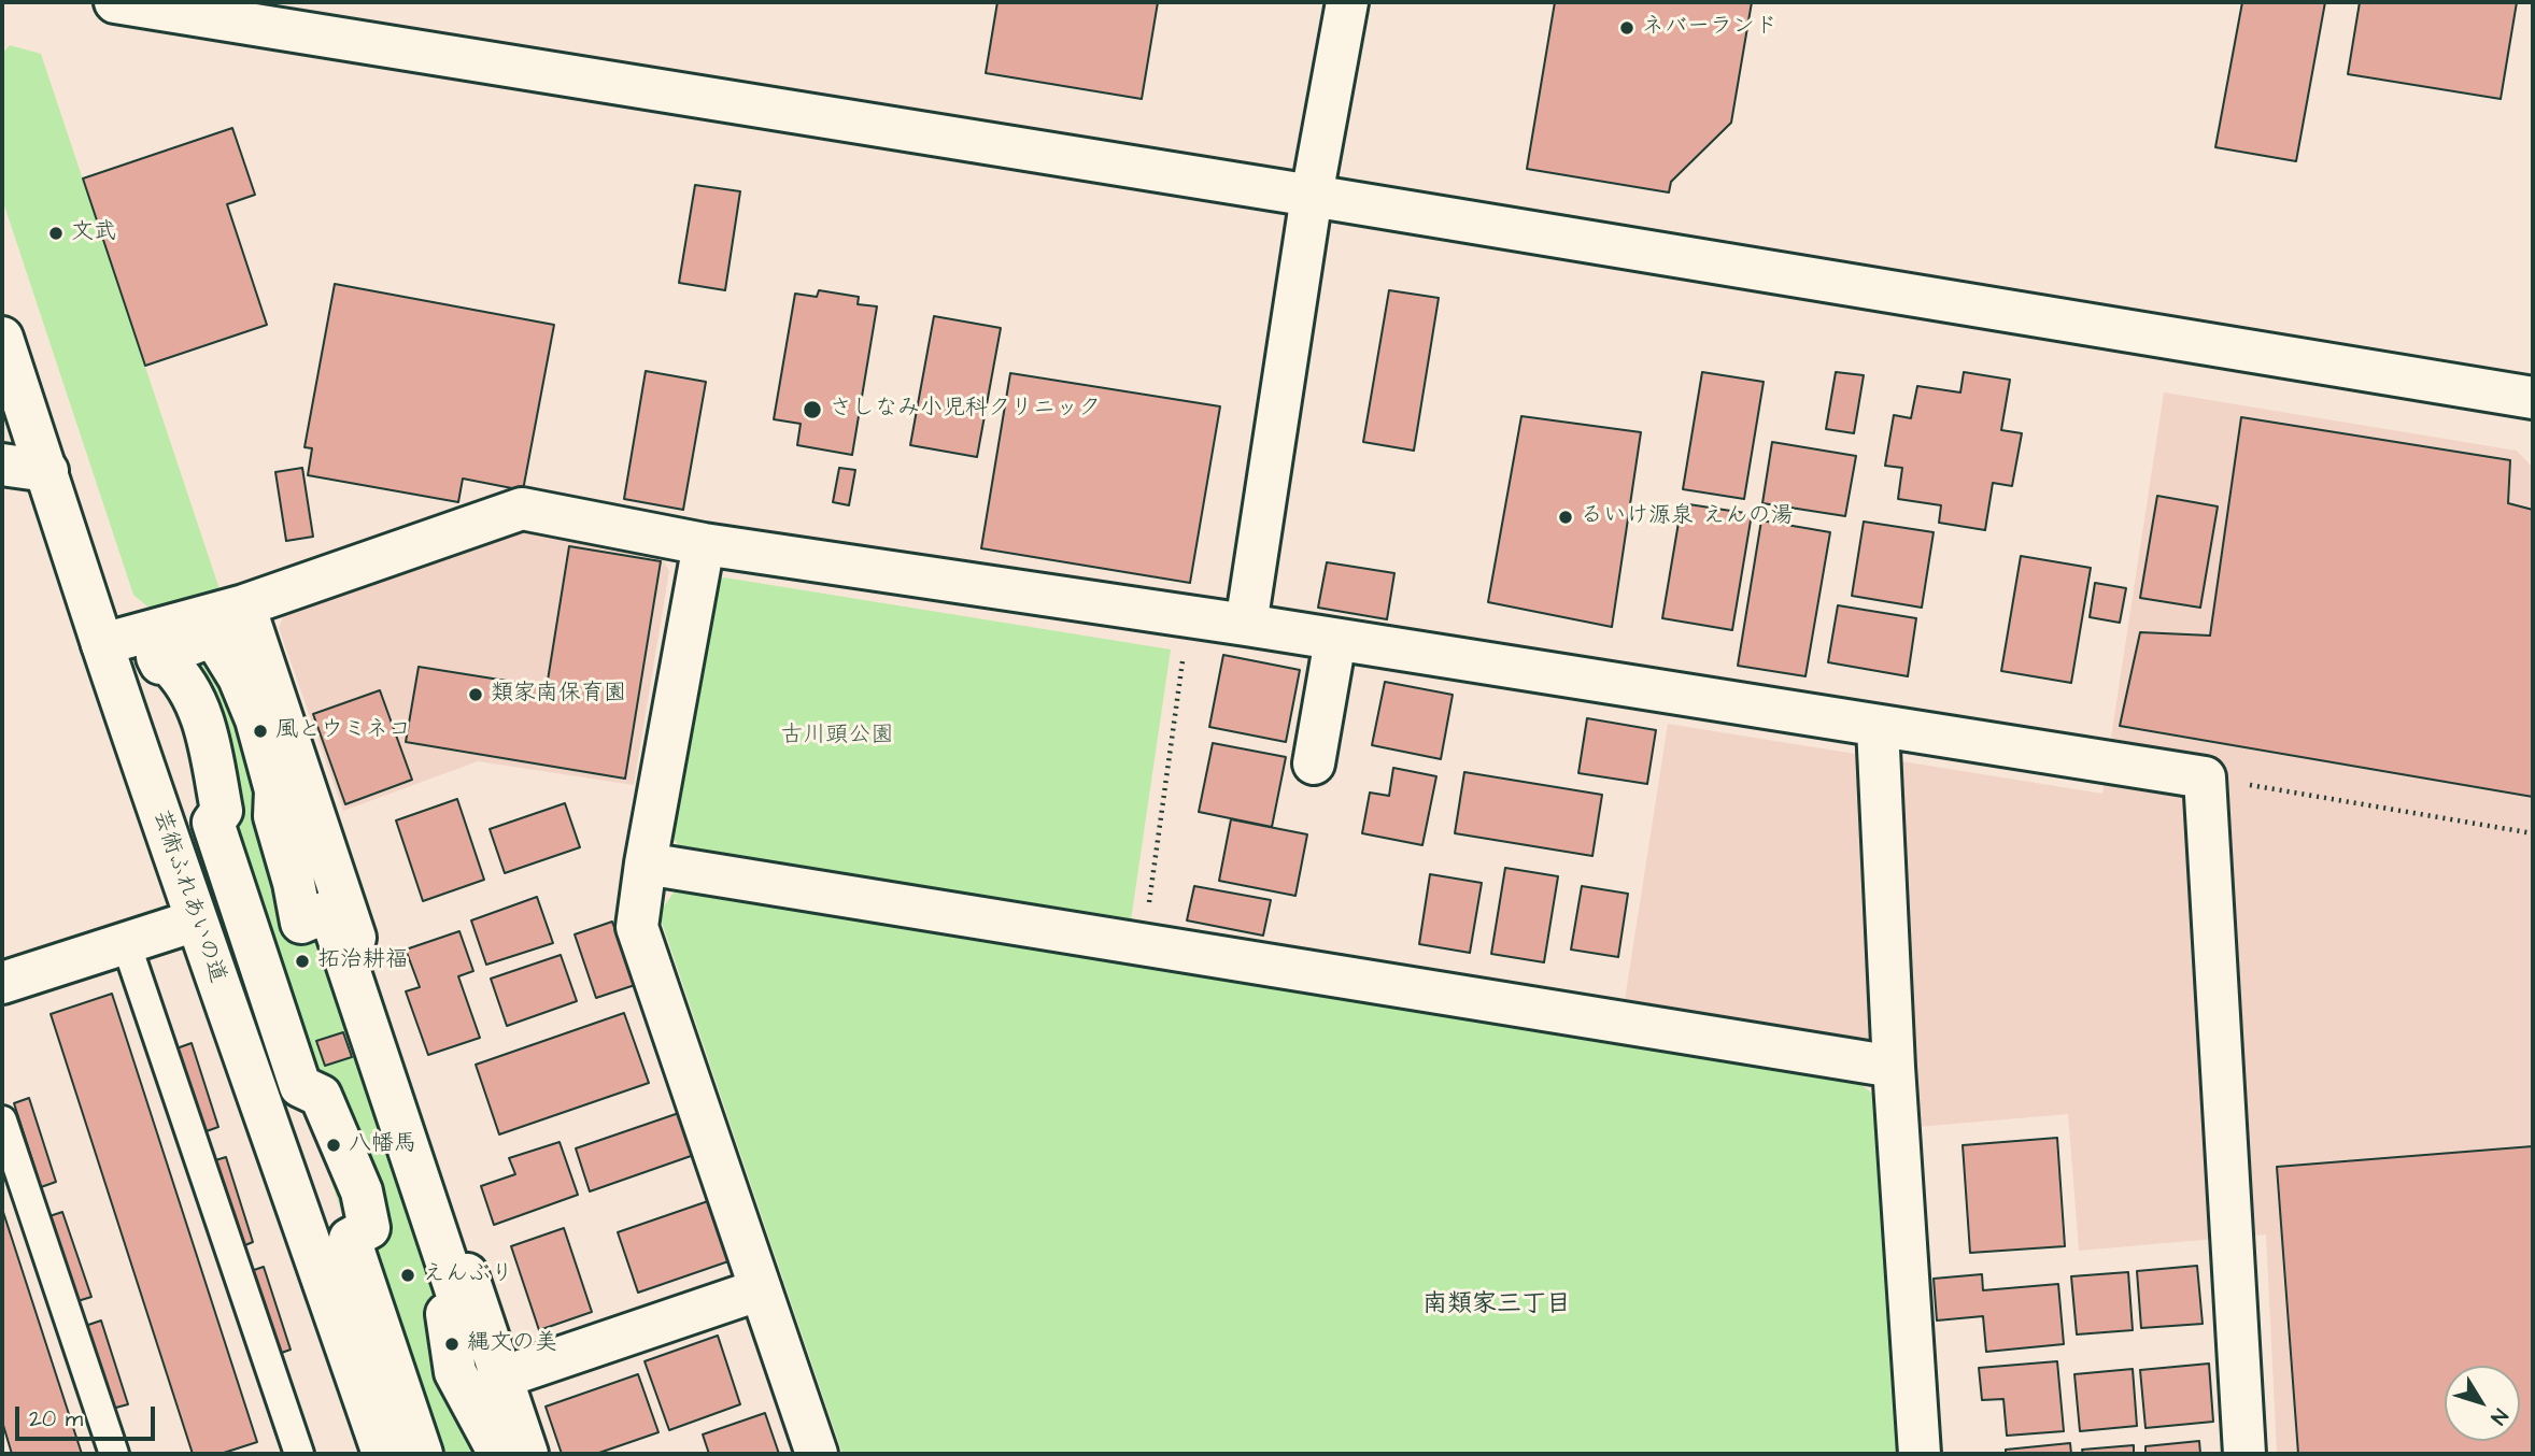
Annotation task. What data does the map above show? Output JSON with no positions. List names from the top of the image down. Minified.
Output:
{"streets":{"street":["芸術ふれあいの道"]},"districts":["南類家三丁目"],"parks":["古川頭公園"],"places":["ネバーランド","文武","さしなみ小児科クリニック","るいけ源泉 えんの湯","類家南保育園","風とウミネコ","拓治耕福","八幡馬","えんぶり","縄文の美"],"scale_bar":"20 m","north":"bottom right"}
